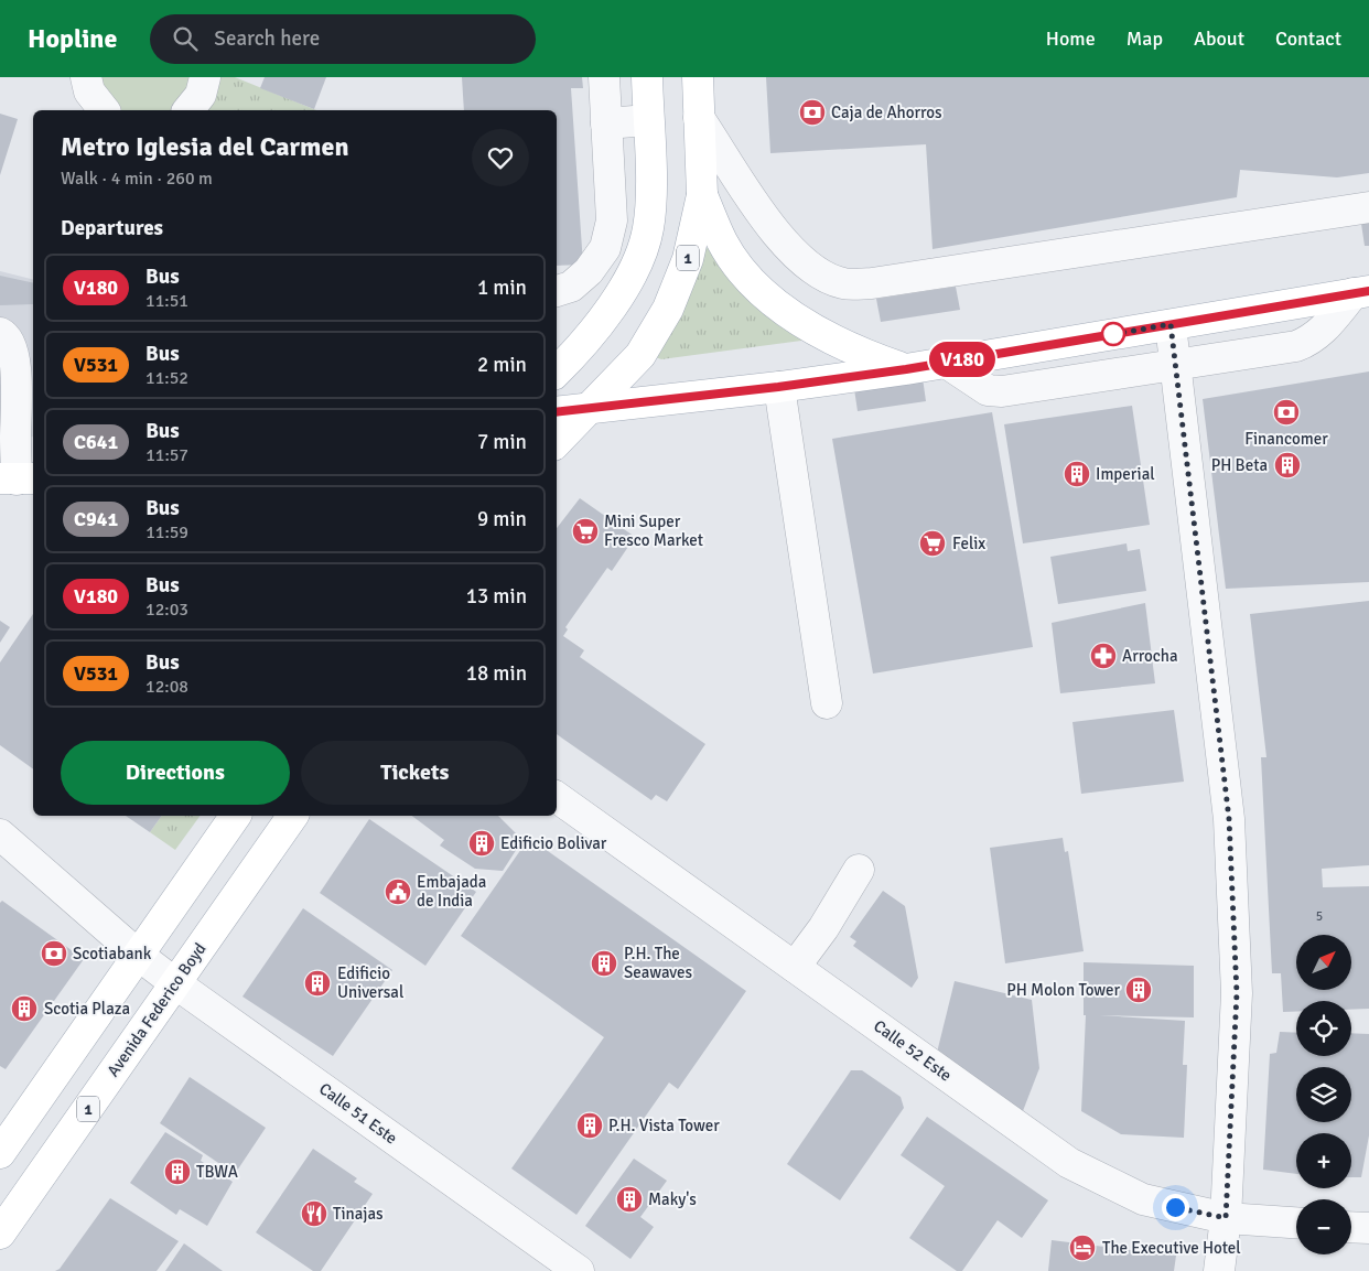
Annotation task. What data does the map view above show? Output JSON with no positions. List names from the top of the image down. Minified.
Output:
{"streets":{"main road":["1","Avenida Federico Boyd"],"street":["Calle 52 Este","Calle 51 Este"]},"crossings":[["Avenida Federico Boyd","Calle 51 Este"]],"places":{"bank":["Caja de Ahorros","Financomer","Scotiabank"],"building":["PH Beta","Imperial","Edificio Bolivar","P.H. The Seawaves","Edificio Universal","PH Molon Tower","Scotia Plaza","P.H. Vista Tower","TBWA","Maky's"],"supermarket":["Mini Super Fresco Market","Felix"],"pharmacy":["Arrocha"],"public building":["Embajada de India"],"restaurant":["Tinajas"],"hotel":["The Executive Hotel"]},"lines":["bus line V180"],"house_numbers":["5"],"north":"top right","page":{"header":"Hopline","search":"Search here","nav":["Home","Map","About","Contact"],"on_map":"V180","heading":[["Metro Iglesia del Carmen","Walk · 4 min · 260 m"],"Departures"],"list":[{"mark":"V180","name":"Bus","note":"11:51","value":"1 min"},{"mark":"V531","name":"Bus","note":"11:52","value":"2 min"},{"mark":"C641","name":"Bus","note":"11:57","value":"7 min"},{"mark":"C941","name":"Bus","note":"11:59","value":"9 min"},{"mark":"V180","name":"Bus","note":"12:03","value":"13 min"},{"mark":"V531","name":"Bus","note":"12:08","value":"18 min"}],"buttons":["Directions","Tickets"],"map_buttons":["+","−"]}}
